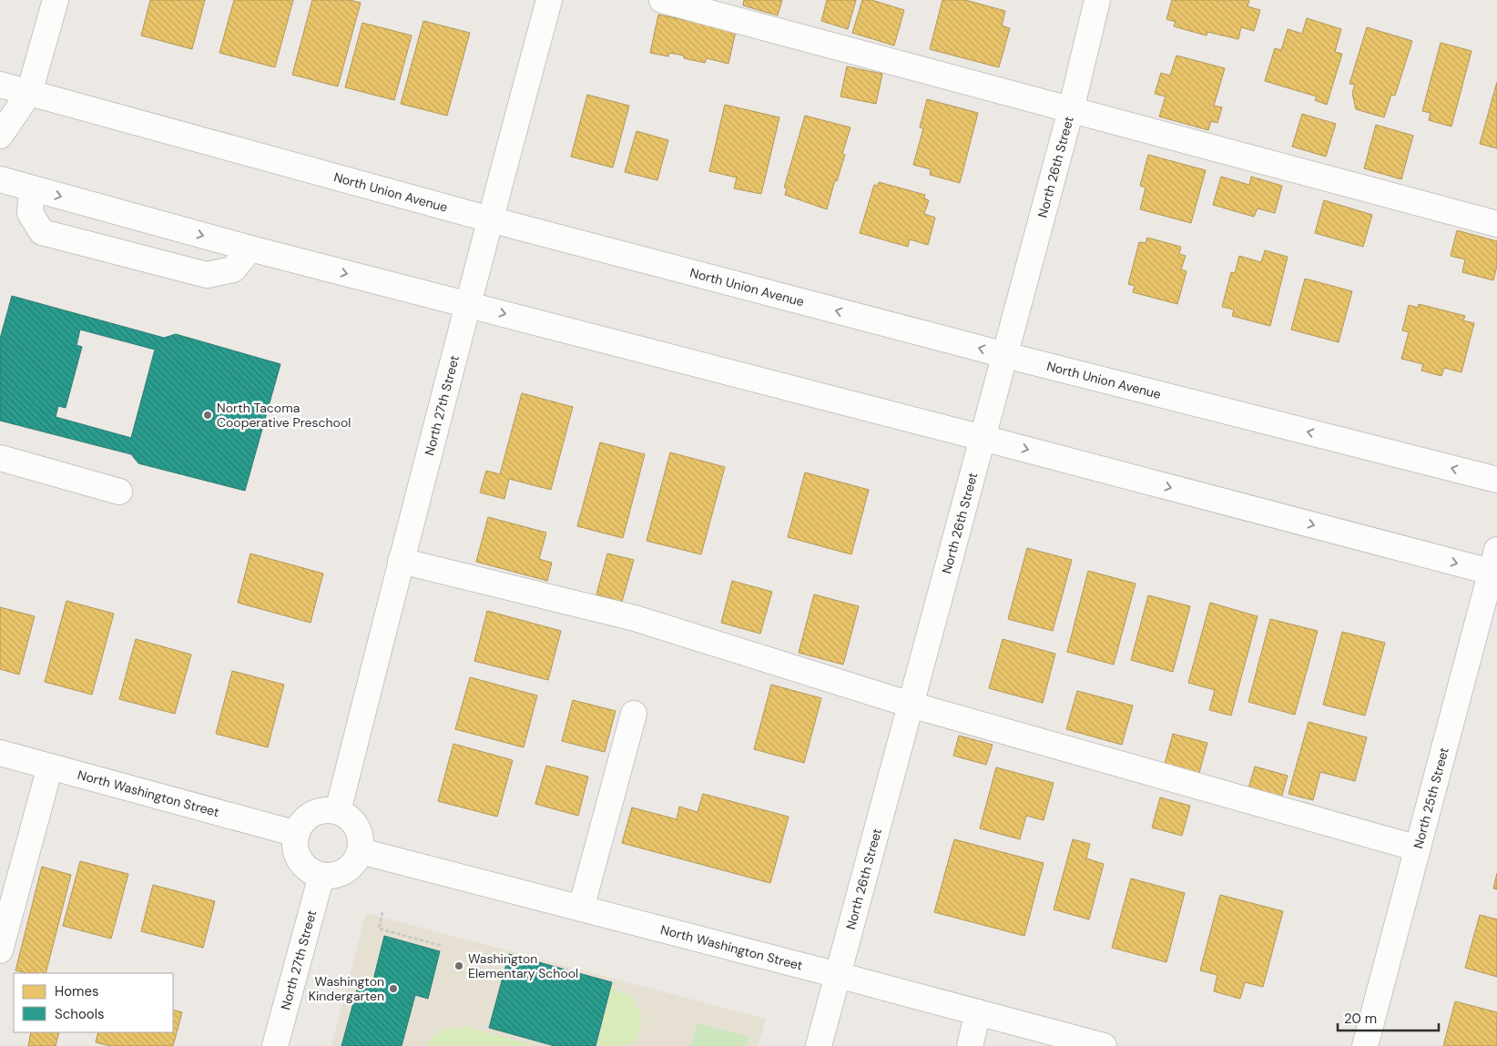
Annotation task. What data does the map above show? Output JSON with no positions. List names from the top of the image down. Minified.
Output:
{"streets":{"street":["North 26th Street","North Union Avenue","North 27th Street","North Washington Street","North 25th Street"]},"crossings":[["North 26th Street","North Union Avenue"],["North 26th Street","North Washington Street"],["North Union Avenue","North 27th Street"],["North 27th Street","North Washington Street"]],"places":["North Tacoma Cooperative Preschool","Washington Elementary School","Washington Kindergarten"],"legend":["Homes","Schools"],"scale_bar":"20 m"}
